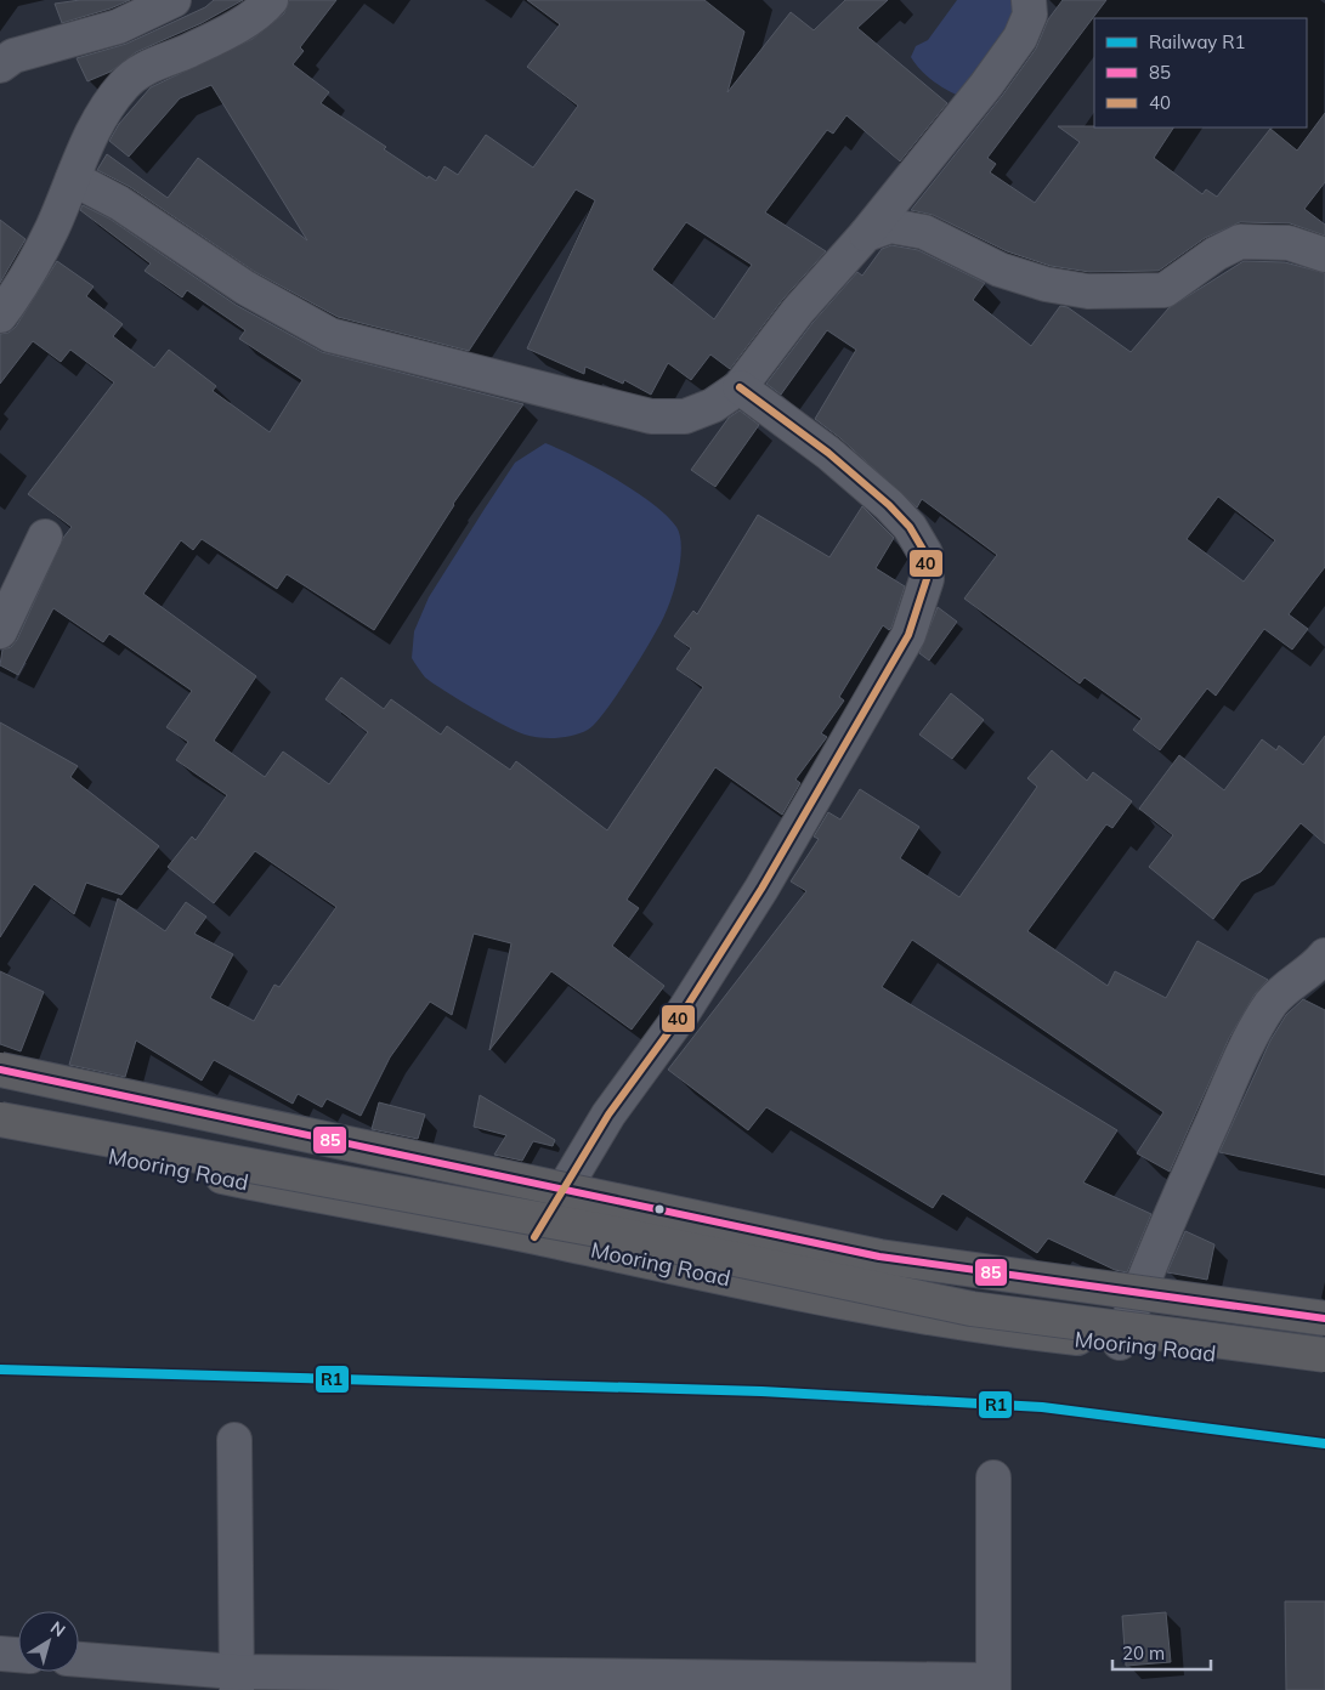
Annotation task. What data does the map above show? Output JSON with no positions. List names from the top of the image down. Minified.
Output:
{"streets":{"highway":["Mooring Road"]},"lines":["transit line 40","transit line 85","rail line R1"],"legend":["Railway R1","85","40"],"scale_bar":"20 m","north":"top right"}
